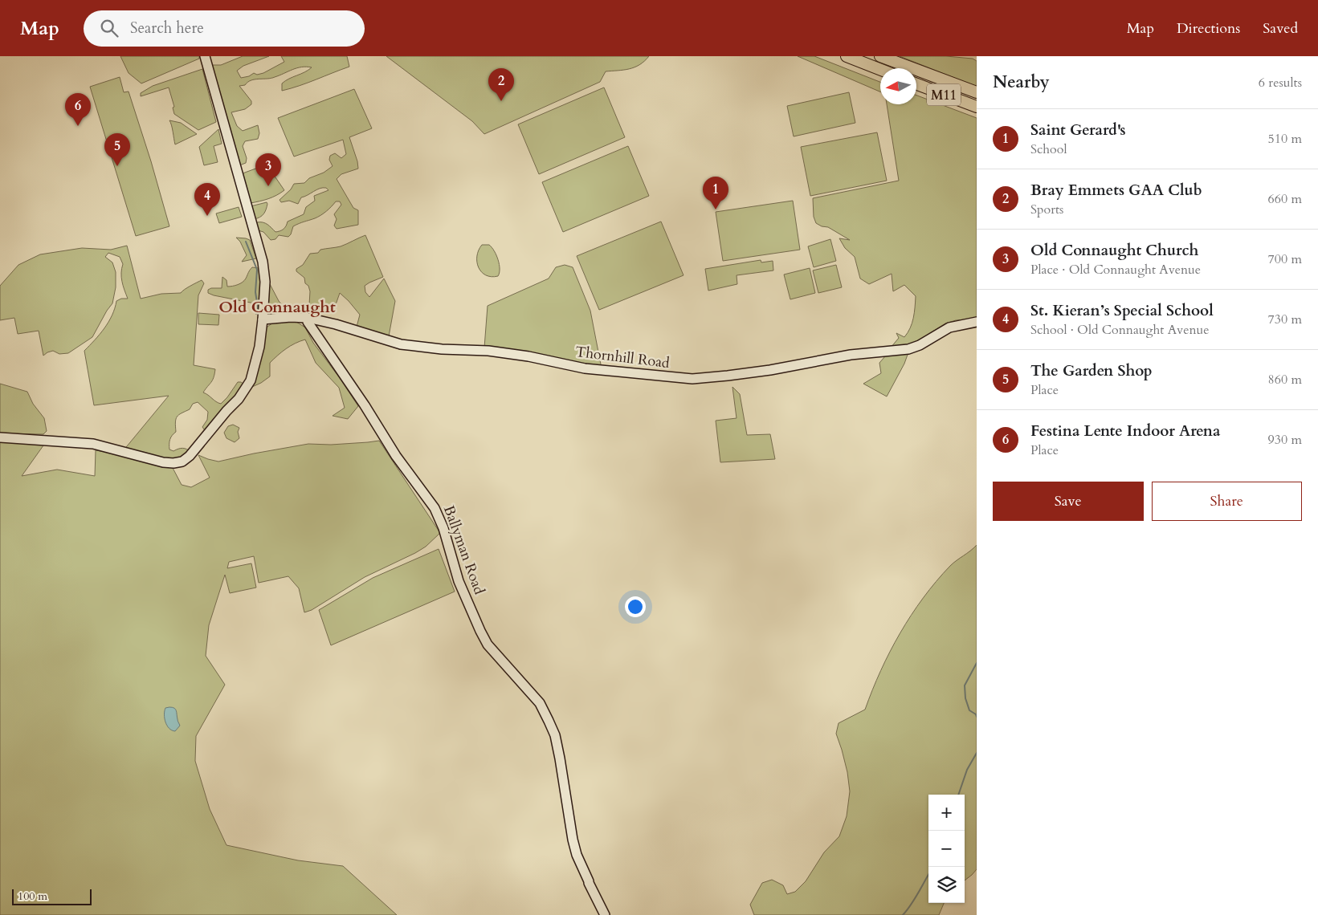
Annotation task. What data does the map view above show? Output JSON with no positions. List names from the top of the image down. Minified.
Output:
{"streets":{"highway":["M11"],"street":["Thornhill Road","Ballyman Road"]},"crossings":[["Thornhill Road","Ballyman Road"]],"districts":["Old Connaught"],"scale_bar":"100 m","north":"left","page":{"header":"Map","search":"Search here","nav":["Map","Directions","Saved"],"heading":["Nearby","6 results"],"pins":["2","6","5","3","1","4"],"list":[{"mark":"1","name":"Saint Gerard's","note":"School","value":"510 m"},{"mark":"2","name":"Bray Emmets GAA Club","note":"Sports","value":"660 m"},{"mark":"3","name":"Old Connaught Church","note":"Place · Old Connaught Avenue","value":"700 m"},{"mark":"4","name":"St. Kieran’s Special School","note":"School · Old Connaught Avenue","value":"730 m"},{"mark":"5","name":"The Garden Shop","note":"Place","value":"860 m"},{"mark":"6","name":"Festina Lente Indoor Arena","note":"Place","value":"930 m"}],"buttons":["Save","Share"],"map_buttons":["+","−"],"scale":"100 m"}}
